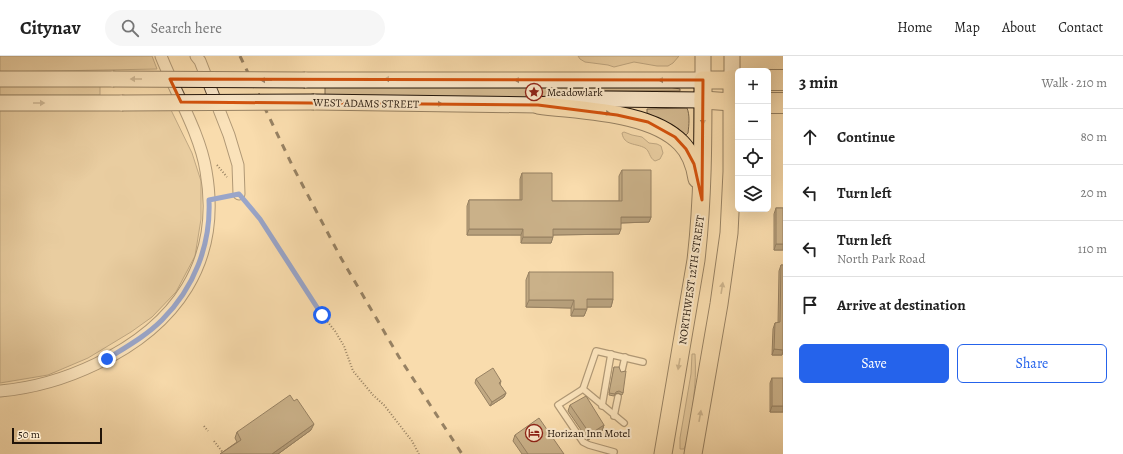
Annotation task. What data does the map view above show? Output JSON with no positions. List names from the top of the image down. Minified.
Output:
{"streets":{"main road":["WEST ADAMS STREET","NORTHWEST 12TH STREET"]},"crossings":[["WEST ADAMS STREET","NORTHWEST 12TH STREET"]],"places":{"place":["Meadowlark"],"hotel":["Horizan Inn Motel"]},"scale_bar":"50 m","page":{"header":"Citynav","search":"Search here","nav":["Home","Map","About","Contact"],"heading":["3 min","Walk · 210 m"],"map_buttons":["+","−"],"list":[["Continue","80 m"],["Turn left","20 m"],["Turn left","North Park Road","110 m"],"Arrive at destination"],"buttons":["Save","Share"],"scale":"50 m"}}
